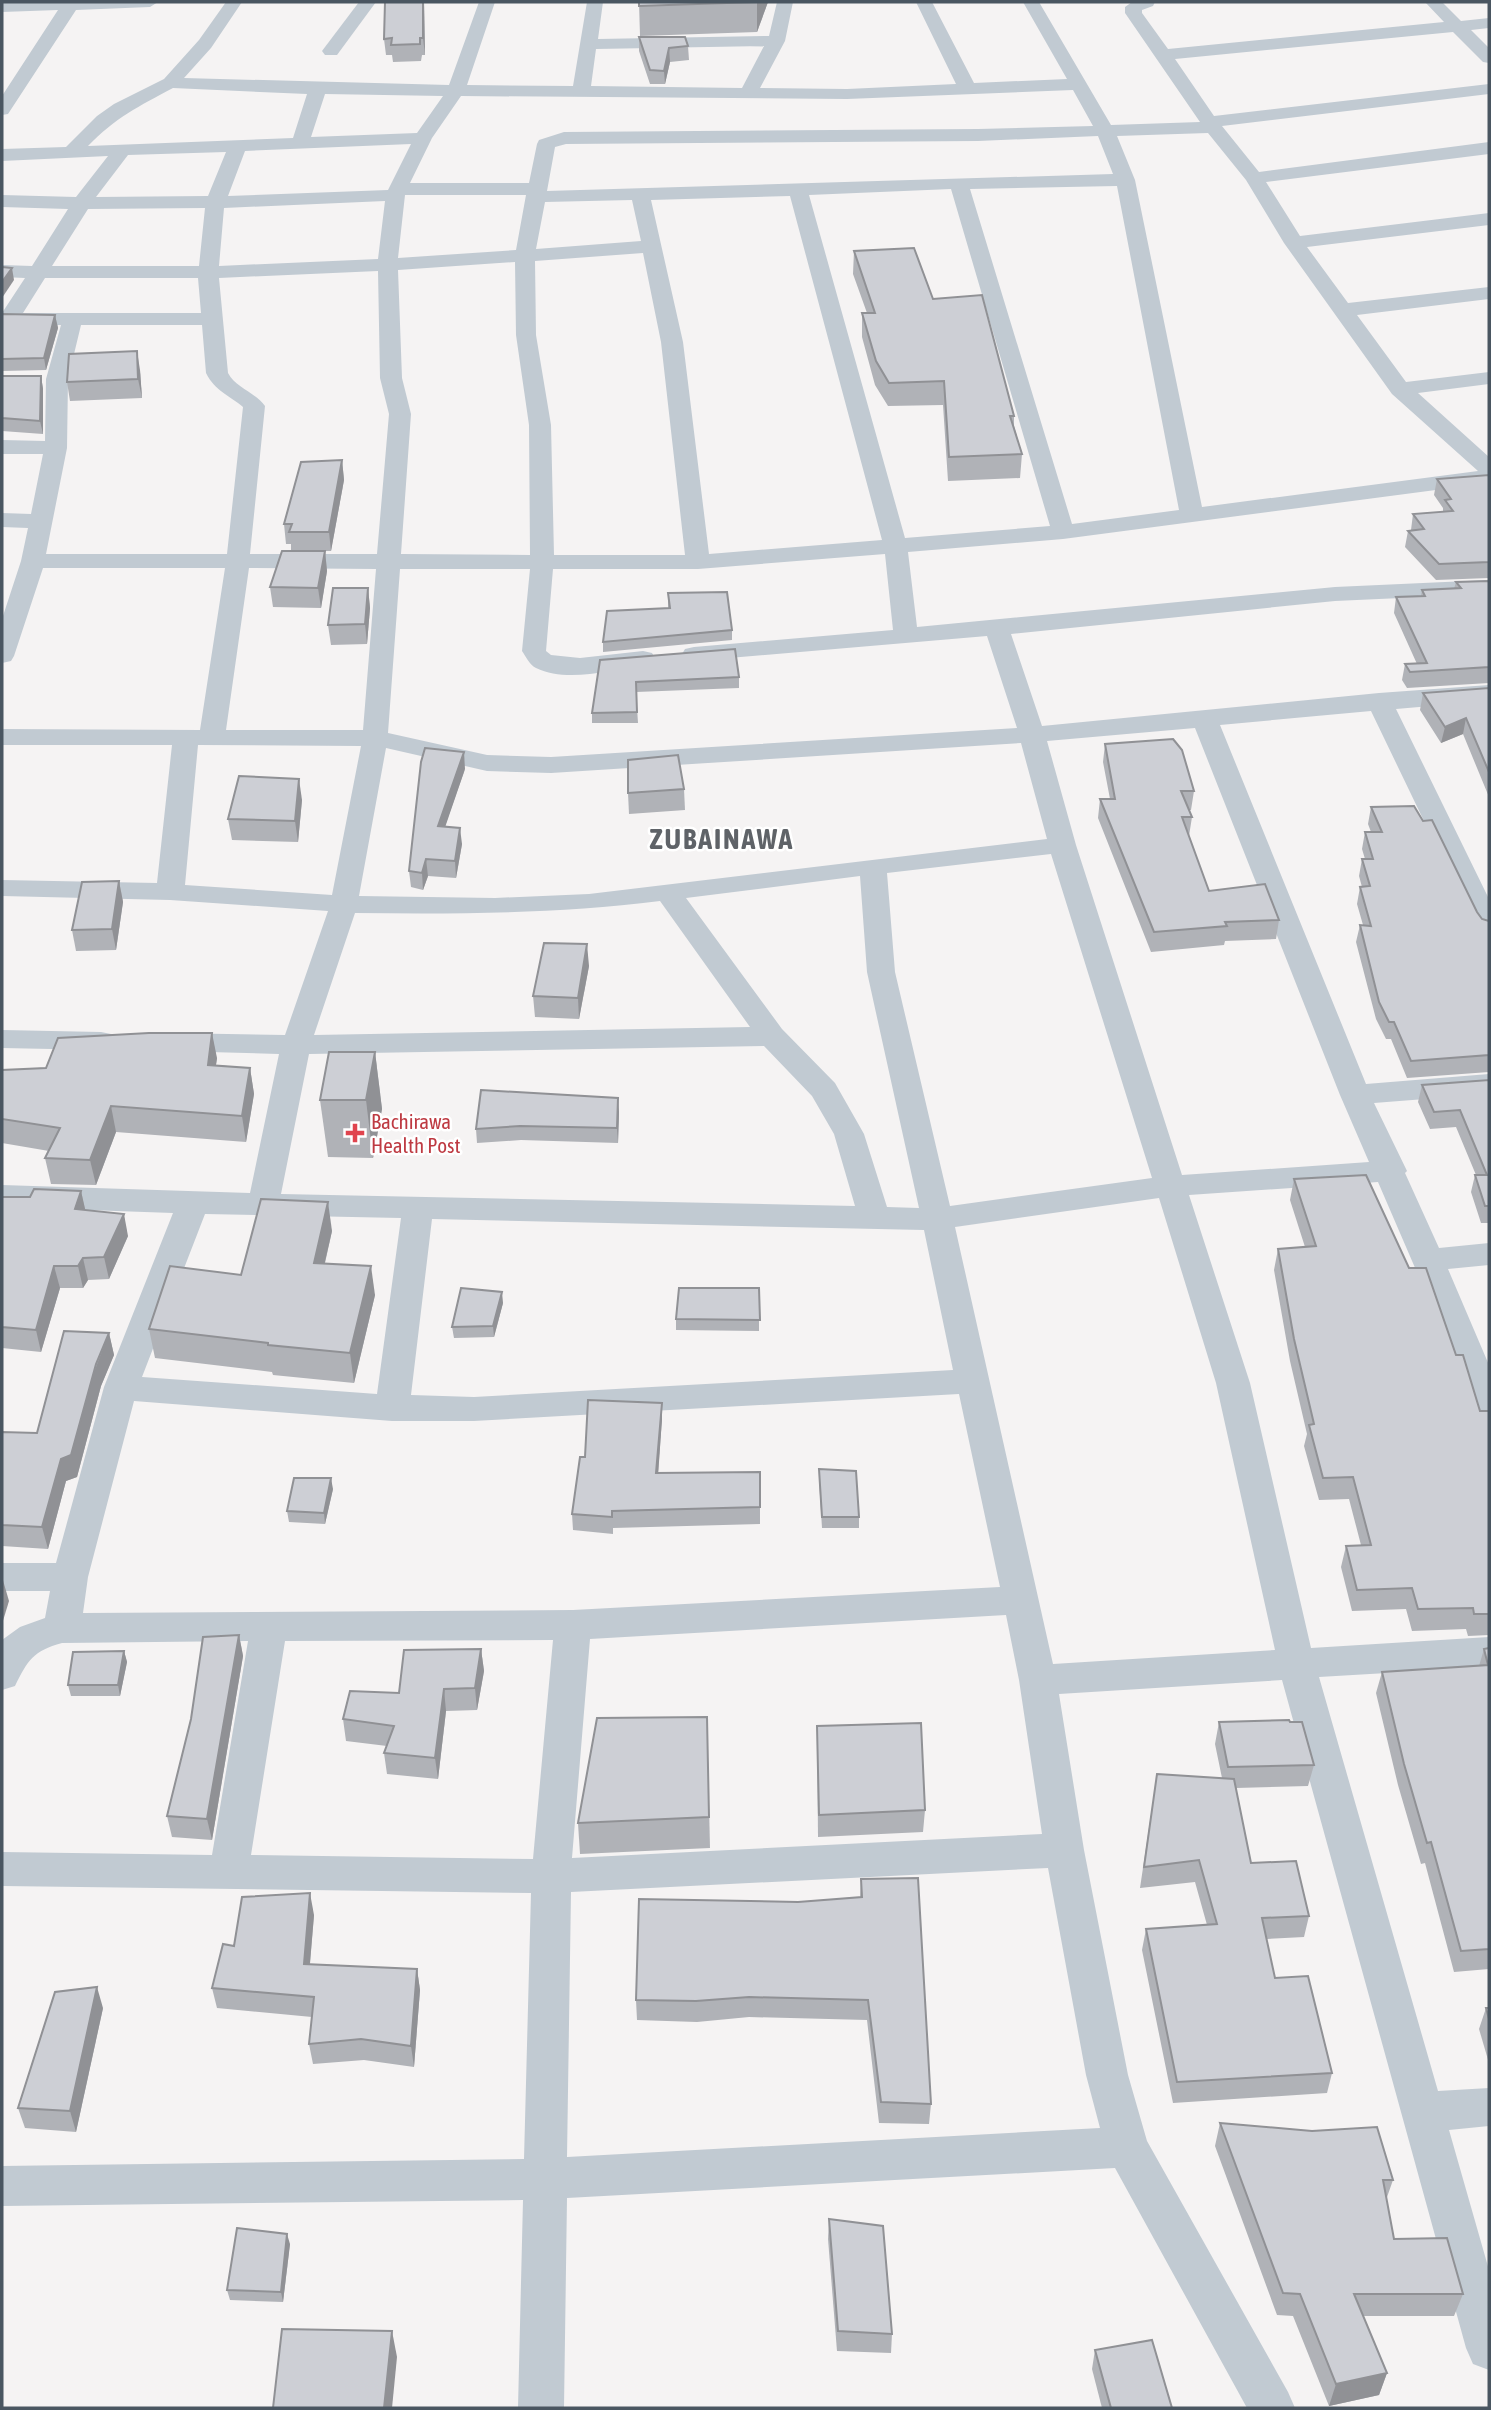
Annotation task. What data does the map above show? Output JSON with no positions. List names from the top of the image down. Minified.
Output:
{"districts":["ZUBAINAWA"],"places":{"health":["Bachirawa Health Post"]}}
